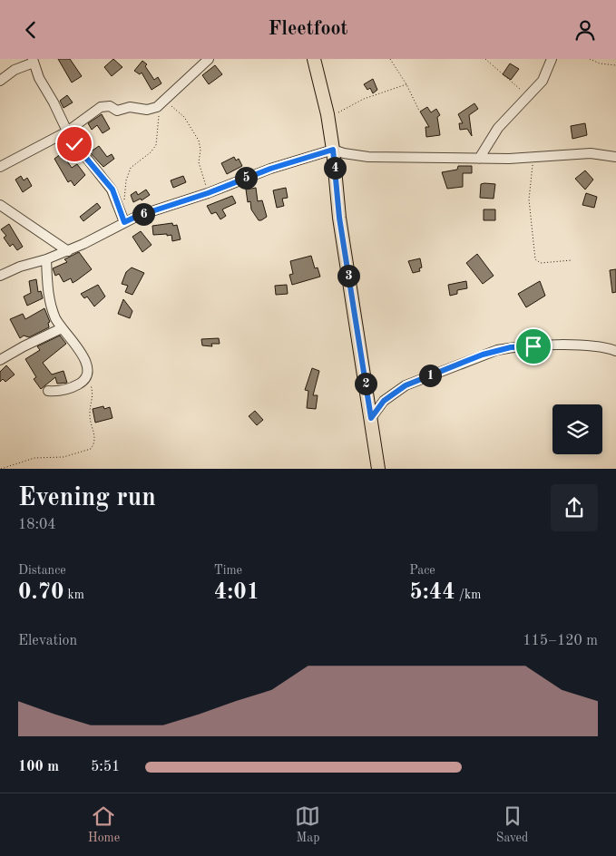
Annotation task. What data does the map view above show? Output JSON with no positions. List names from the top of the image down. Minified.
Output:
{"page":{"header":"Fleetfoot","pins":["4","5","6","3","1","2"],"heading":["Evening run","18:04"],"stats":[["Distance","0.70 km"],["Time","4:01"],["Pace","5:44 /km"]],"chart":["Elevation","115–120 m"],"list":[{"name":"100 m","note":"5:51"}],"tabs":["Home","Map","Saved"]}}
